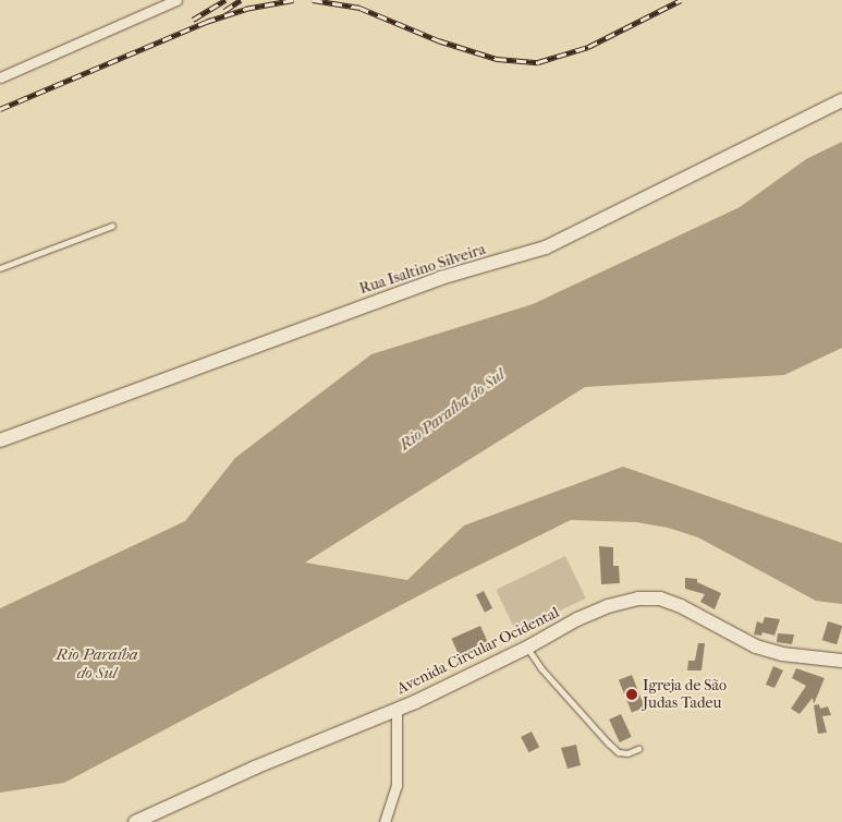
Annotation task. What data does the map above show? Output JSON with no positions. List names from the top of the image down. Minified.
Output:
{"streets":{"main road":["Rua Isaltino Silveira","Avenida Circular Ocidental"]},"water":["Rio Paraíba do Sul"],"places":["Igreja de São Judas Tadeu"]}
